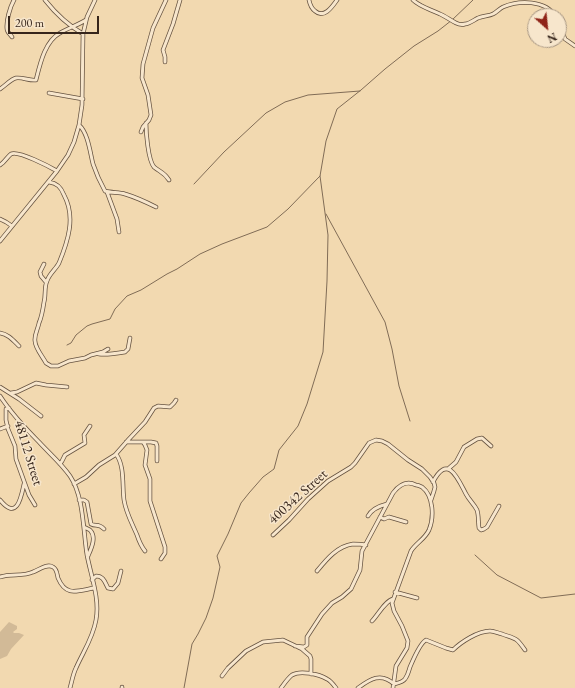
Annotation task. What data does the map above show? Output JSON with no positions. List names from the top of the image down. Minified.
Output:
{"streets":{"street":["48112 Street","400342 Street"]},"scale_bar":"200 m","north":"bottom right"}
